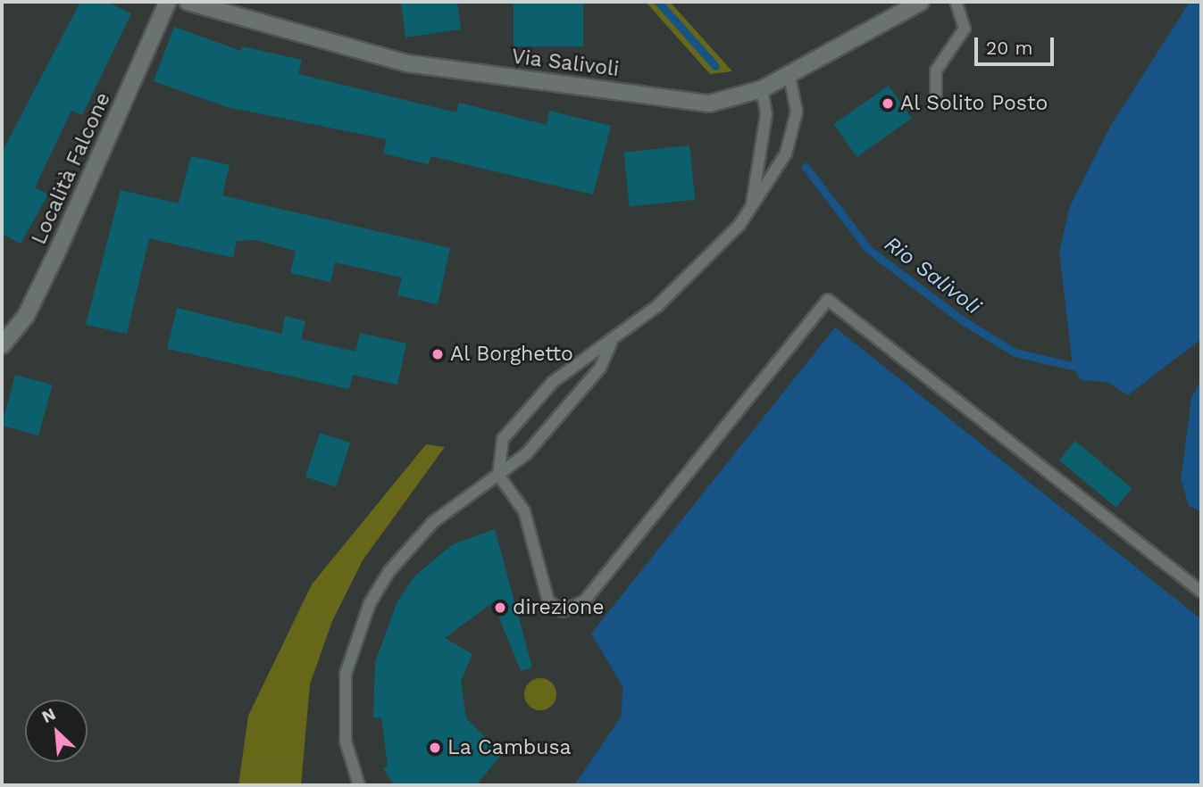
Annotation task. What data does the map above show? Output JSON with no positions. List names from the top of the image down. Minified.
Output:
{"streets":{"street":["Via Salivoli","Località Falcone"]},"water":["Rio Salivoli"],"places":["Al Solito Posto","Al Borghetto","direzione","La Cambusa"],"scale_bar":"20 m","north":"top left"}
